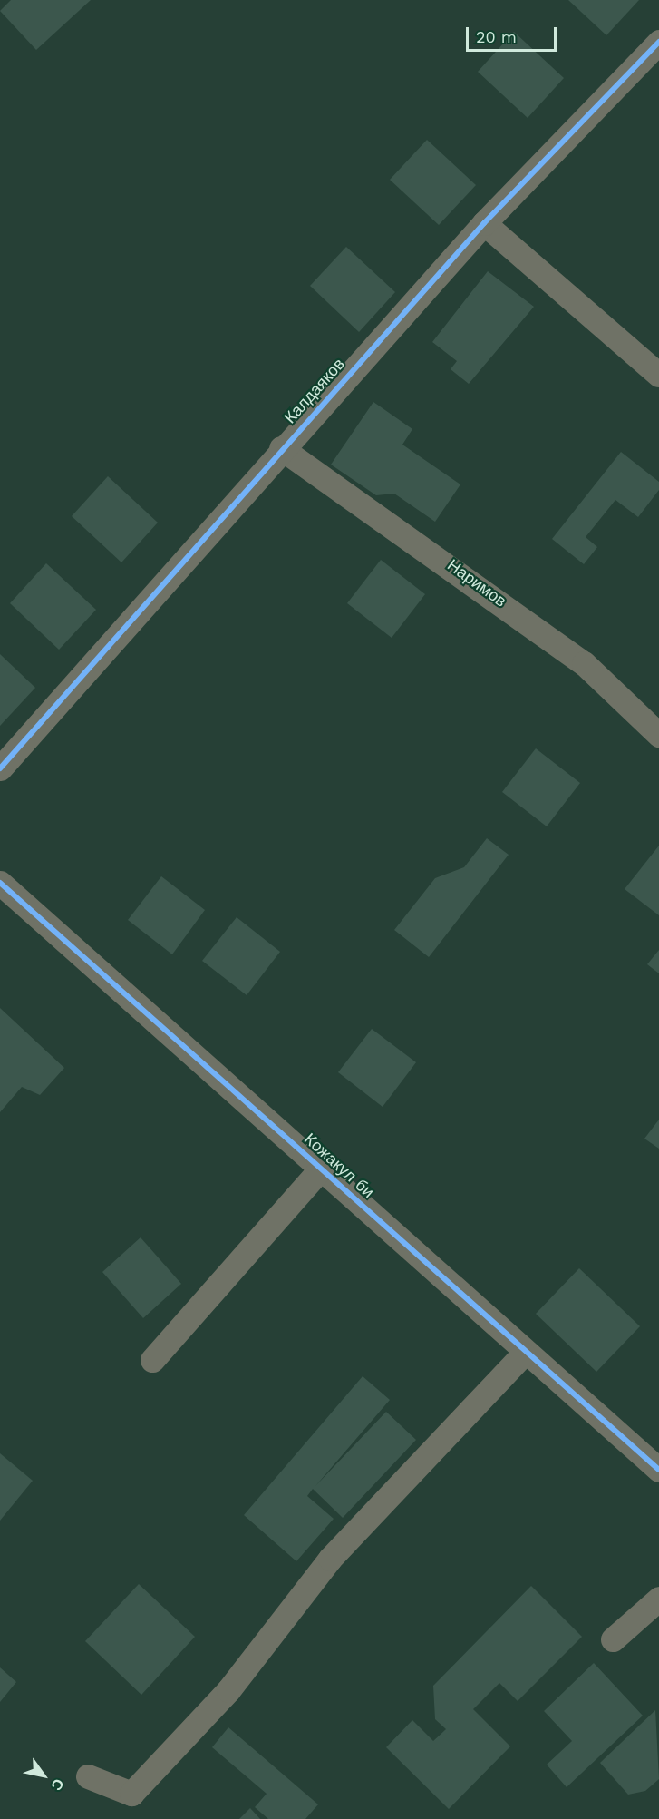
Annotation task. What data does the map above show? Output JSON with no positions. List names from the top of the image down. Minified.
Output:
{"streets":{"street":["Калдаяков","Наримов","Кожакул би"]},"crossings":[["Калдаяков","Наримов"]],"scale_bar":"20 m","north":"bottom right"}
